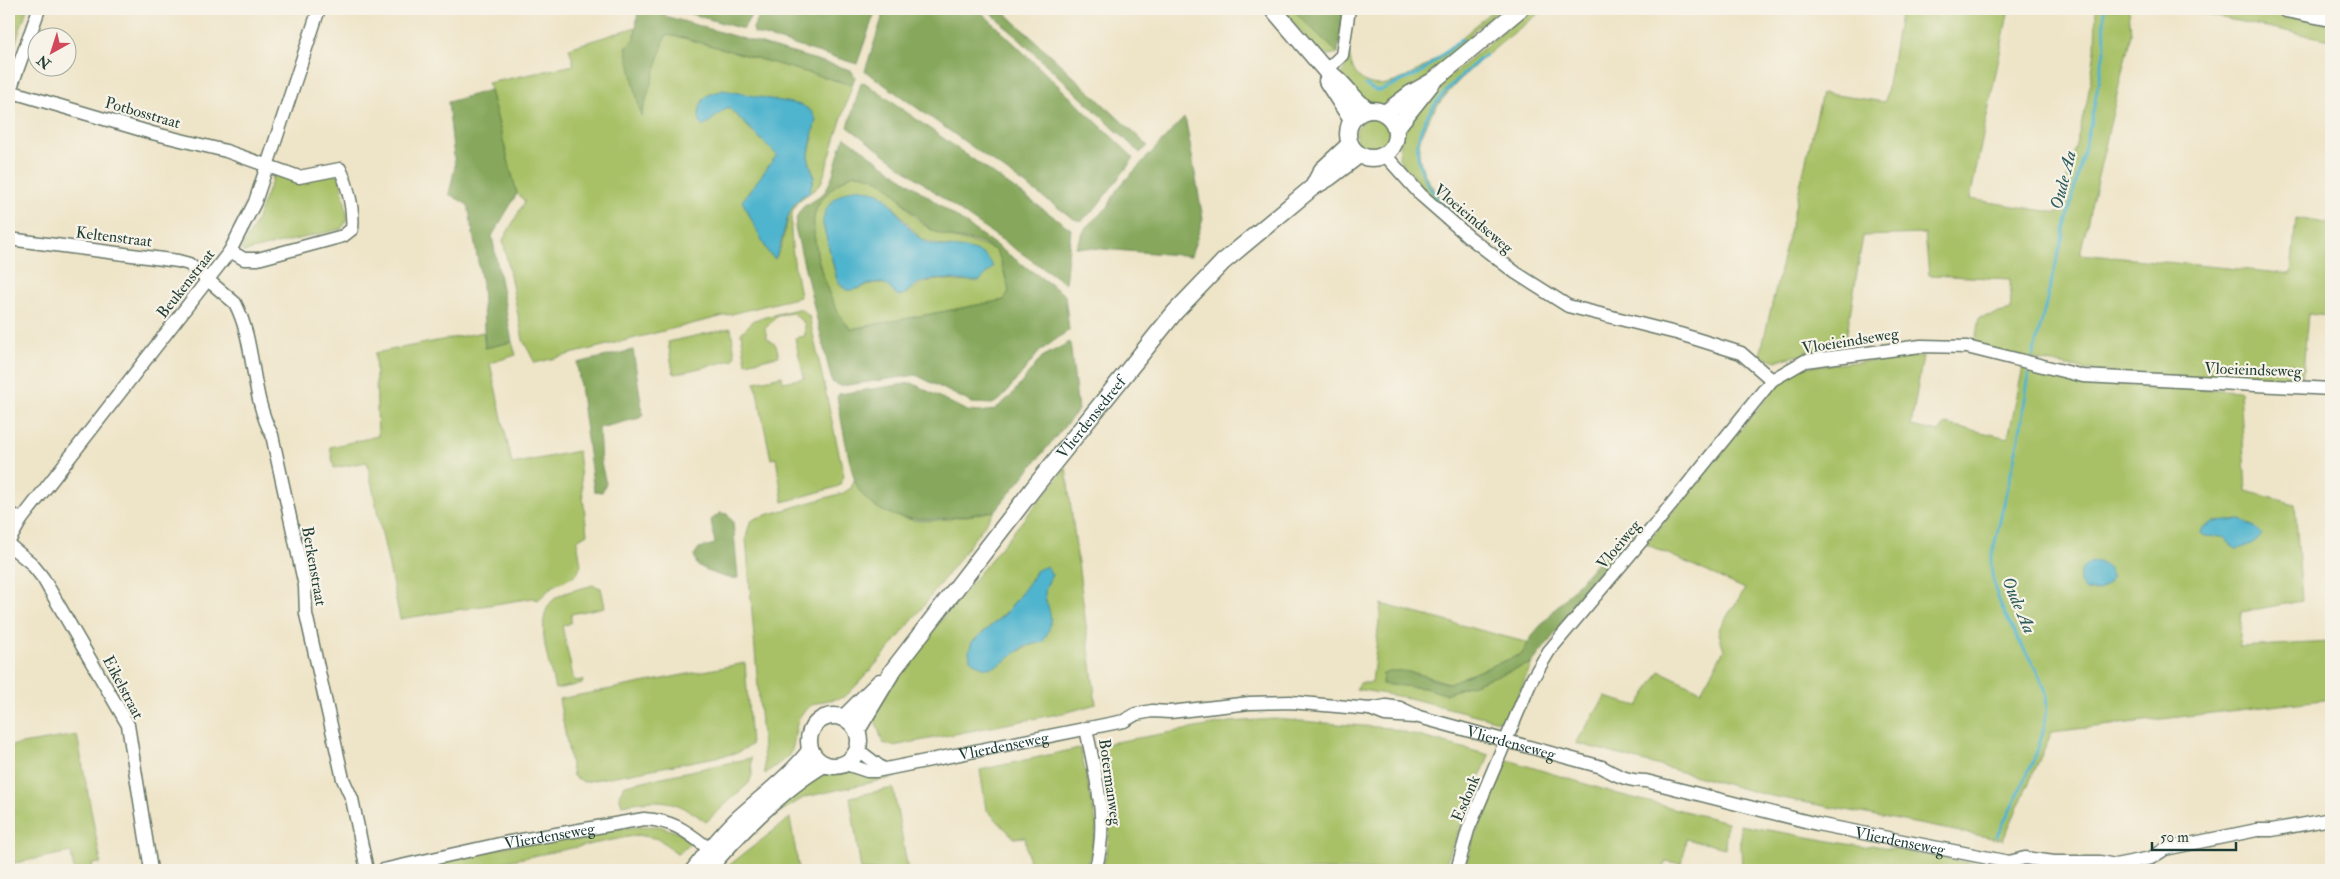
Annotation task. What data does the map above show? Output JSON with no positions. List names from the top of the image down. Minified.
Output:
{"streets":{"main road":["Vlierdensedreef"],"street":["Potbosstraat","Vloeieindseweg","Keltenstraat","Beukenstraat","Vloeiweg","Berkenstraat","Eikelstraat","Vlierdenseweg","Botermanweg","Esdonk"]},"crossings":[["Potbosstraat","Beukenstraat"],["Vloeieindseweg","Vlierdensedreef"],["Vloeieindseweg","Vloeiweg"],["Keltenstraat","Beukenstraat"],["Keltenstraat","Berkenstraat"],["Beukenstraat","Berkenstraat"],["Vlierdensedreef","Vlierdenseweg"],["Vloeiweg","Vlierdenseweg"],["Vloeiweg","Esdonk"],["Vlierdenseweg","Botermanweg"],["Vlierdenseweg","Esdonk"]],"water":["Oude Aa"],"scale_bar":"50 m","north":"bottom left"}
